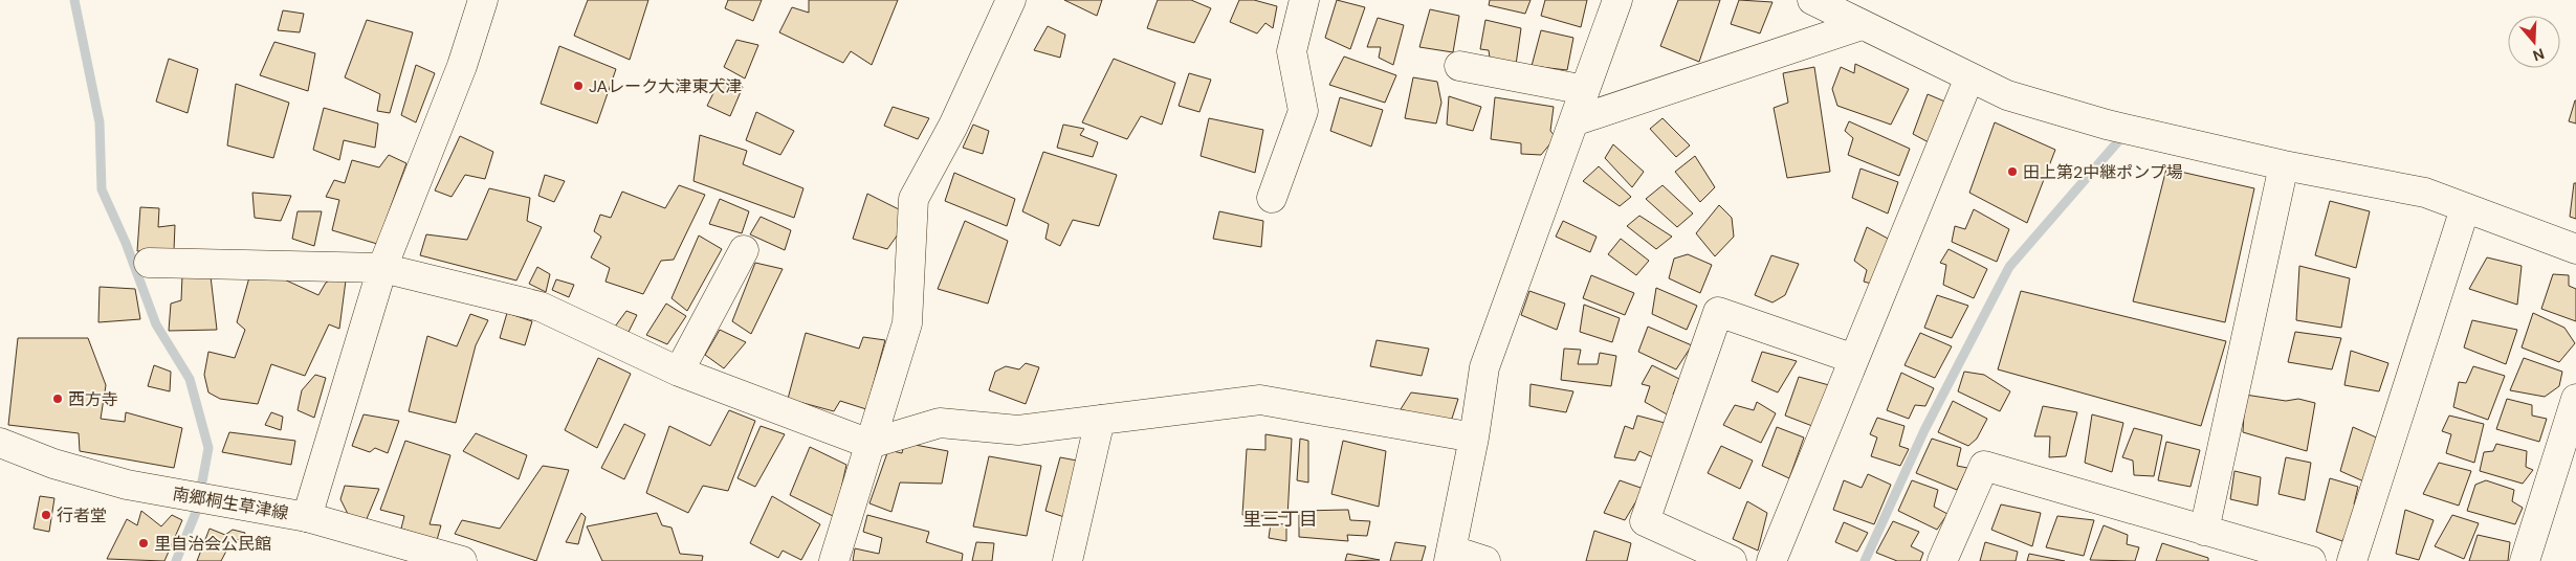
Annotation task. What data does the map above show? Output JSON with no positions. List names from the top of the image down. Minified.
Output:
{"streets":{"street":["南郷桐生草津線"]},"districts":["里三丁目"],"places":["JAレーク大津東大津","田上第2中継ポンプ場","西方寺","行者堂","里自治会公民館"],"north":"bottom"}
